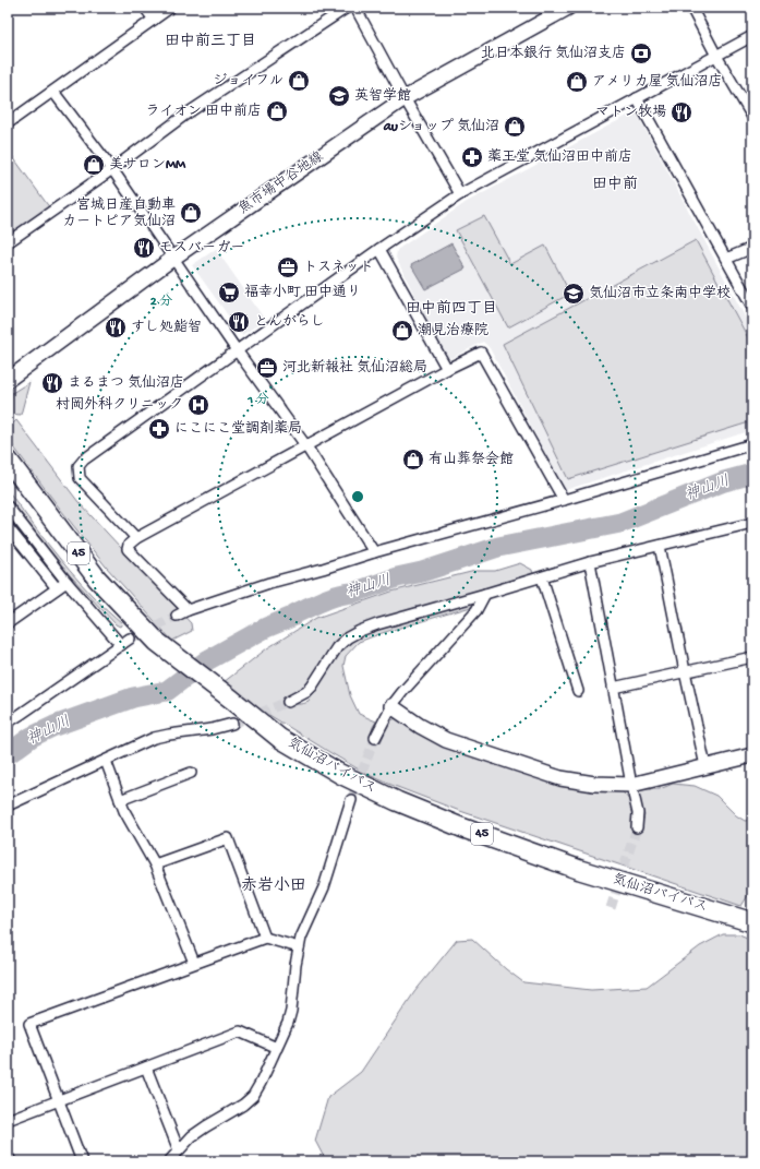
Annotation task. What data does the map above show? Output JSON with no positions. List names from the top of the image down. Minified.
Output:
{"streets":{"highway":["45","気仙沼バイパス"],"street":["魚市場中谷地線"]},"districts":["田中前三丁目","田中前","田中前四丁目","赤岩小田"],"water":["神山川"],"places":{"bank":["北日本銀行 気仙沼支店"],"shop":["ジョイフル","アメリカ屋 気仙沼店","ライオン 田中前店","auショップ 気仙沼","美サロンMM","宮城日産自動車 カートピア気仙沼","潮見治療院","有山葬祭会館"],"school or university":["英智学館","気仙沼市立条南中学校"],"restaurant":["マトン牧場","モスバーガー","とんがらし","すし処鮨智","まるまつ 気仙沼店"],"pharmacy":["薬王堂 気仙沼田中前店","にこにこ堂調剤薬局"],"office":["トスネット","河北新報社 気仙沼総局"],"supermarket":["福幸小町 田中通り"],"hospital":["村岡外科クリニック"]},"rings":["2 分","1 分"]}
